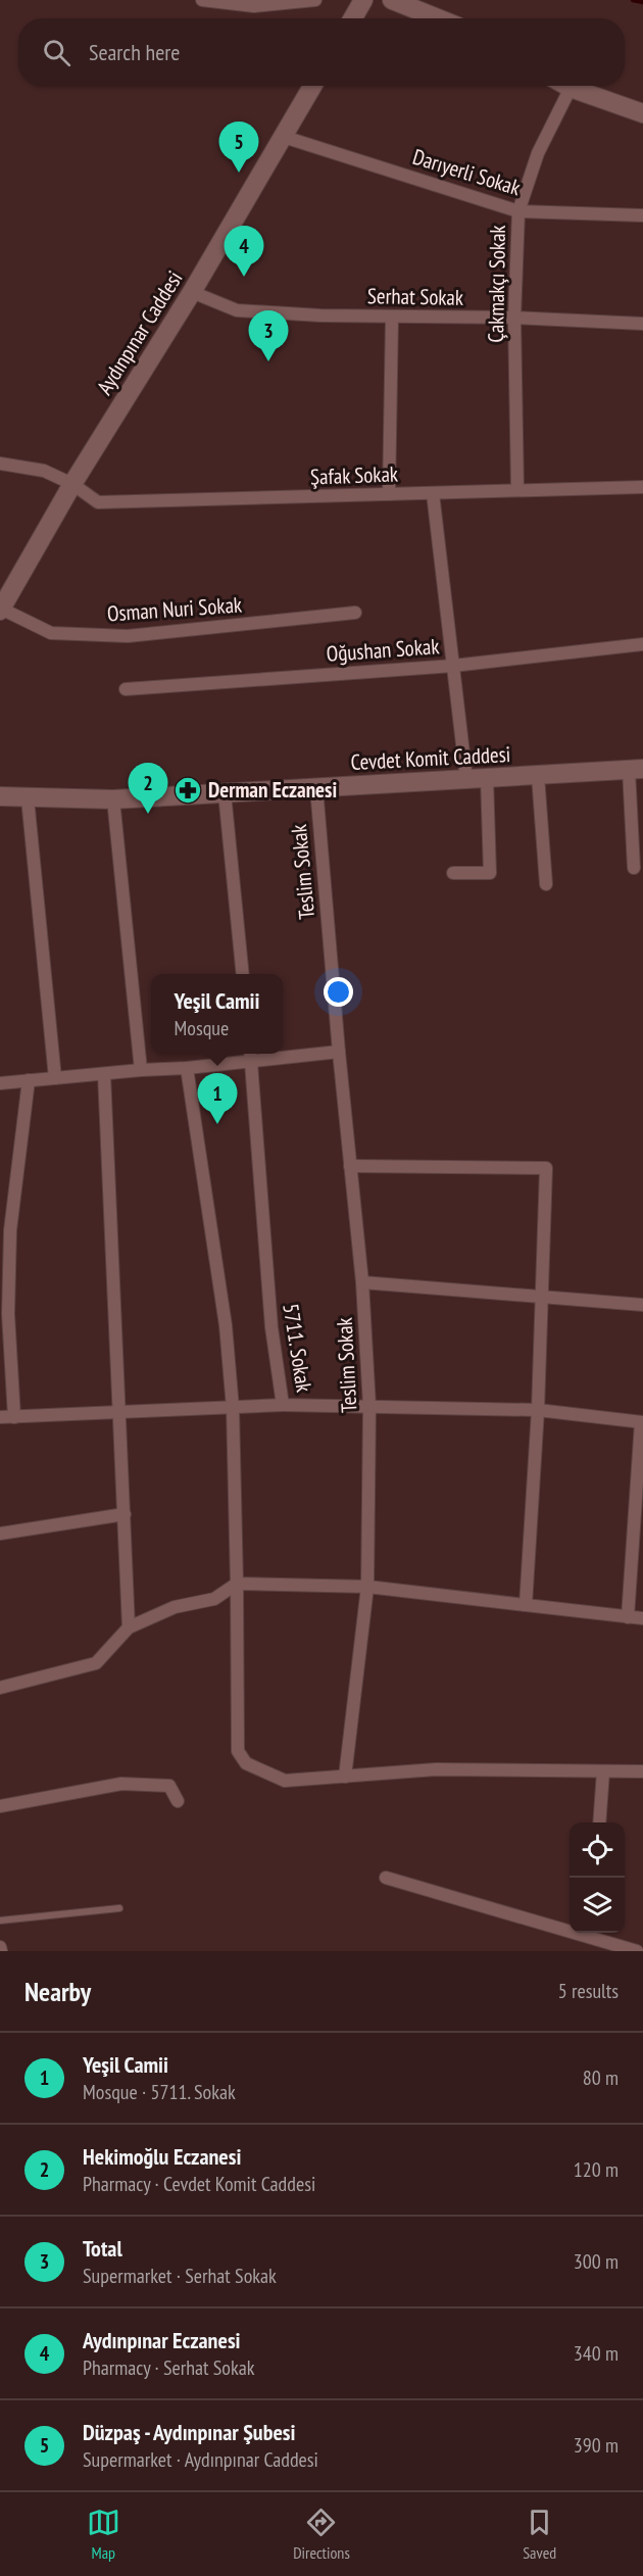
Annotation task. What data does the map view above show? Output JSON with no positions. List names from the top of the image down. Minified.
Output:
{"streets":{"main road":["Aydınpınar Caddesi","Cevdet Komit Caddesi"],"street":["Darıyerli Sokak","Çakmakçı Sokak","Serhat Sokak","Şafak Sokak","Osman Nuri Sokak","Oğushan Sokak","Teslim Sokak","5711. Sokak"]},"crossings":[["Darıyerli Sokak","Çakmakçı Sokak"],["Darıyerli Sokak","Aydınpınar Caddesi"],["Çakmakçı Sokak","Serhat Sokak"],["Çakmakçı Sokak","Şafak Sokak"],["Serhat Sokak","Aydınpınar Caddesi"],["Aydınpınar Caddesi","Şafak Sokak"],["Aydınpınar Caddesi","Osman Nuri Sokak"],["Cevdet Komit Caddesi","Teslim Sokak"],["Teslim Sokak","5711. Sokak"]],"places":{"pharmacy":["Derman Eczanesi"]},"page":{"search":"Search here","pins":["5","4","3","2","1"],"popup":["Yeşil Camii","Mosque"],"heading":["Nearby","5 results"],"list":[{"mark":"1","name":"Yeşil Camii","note":"Mosque · 5711. Sokak","value":"80 m"},{"mark":"2","name":"Hekimoğlu Eczanesi","note":"Pharmacy · Cevdet Komit Caddesi","value":"120 m"},{"mark":"3","name":"Total","note":"Supermarket · Serhat Sokak","value":"300 m"},{"mark":"4","name":"Aydınpınar Eczanesi","note":"Pharmacy · Serhat Sokak","value":"340 m"},{"mark":"5","name":"Düzpaş - Aydınpınar Şubesi","note":"Supermarket · Aydınpınar Caddesi","value":"390 m"}],"nav":["Map","Directions","Saved"]}}
